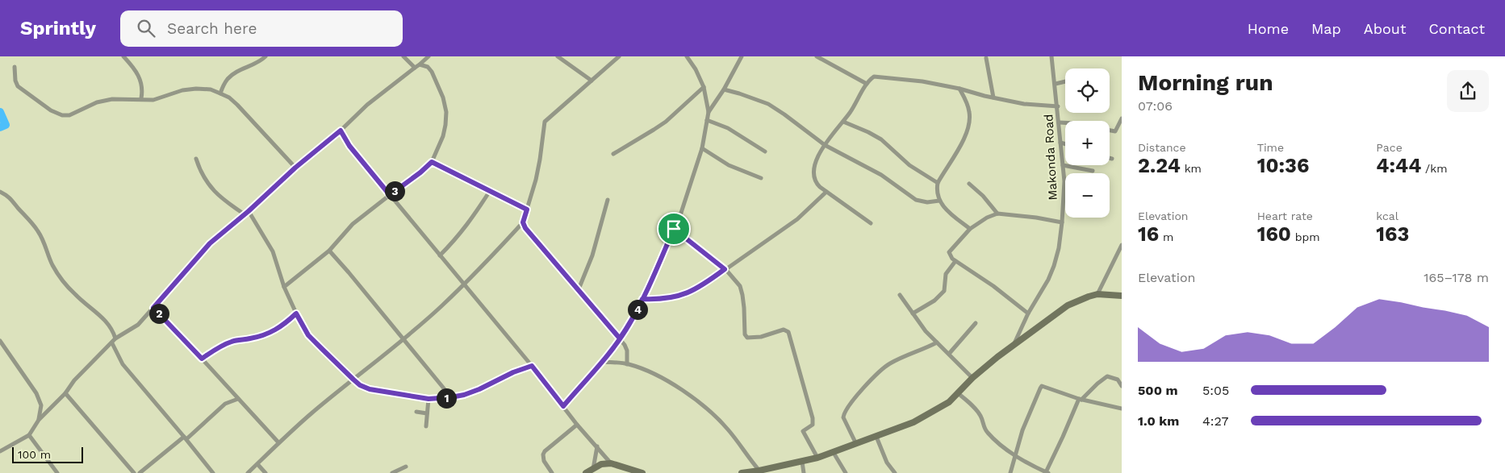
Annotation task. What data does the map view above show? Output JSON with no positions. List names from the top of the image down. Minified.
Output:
{"streets":{"street":["Makonda Road"]},"scale_bar":"100 m","page":{"header":"Sprintly","search":"Search here","nav":["Home","Map","About","Contact"],"heading":["Morning run","07:06"],"map_buttons":["+","−"],"stats":[["Distance","2.24 km"],["Time","10:36"],["Pace","4:44 /km"],["Elevation","16 m"],["Heart rate","160 bpm"],["kcal","163"]],"pins":["3","4","2","1"],"chart":["Elevation","165–178 m"],"list":[{"name":"500 m","note":"5:05"},{"name":"1.0 km","note":"4:27"}],"scale":"100 m"}}
